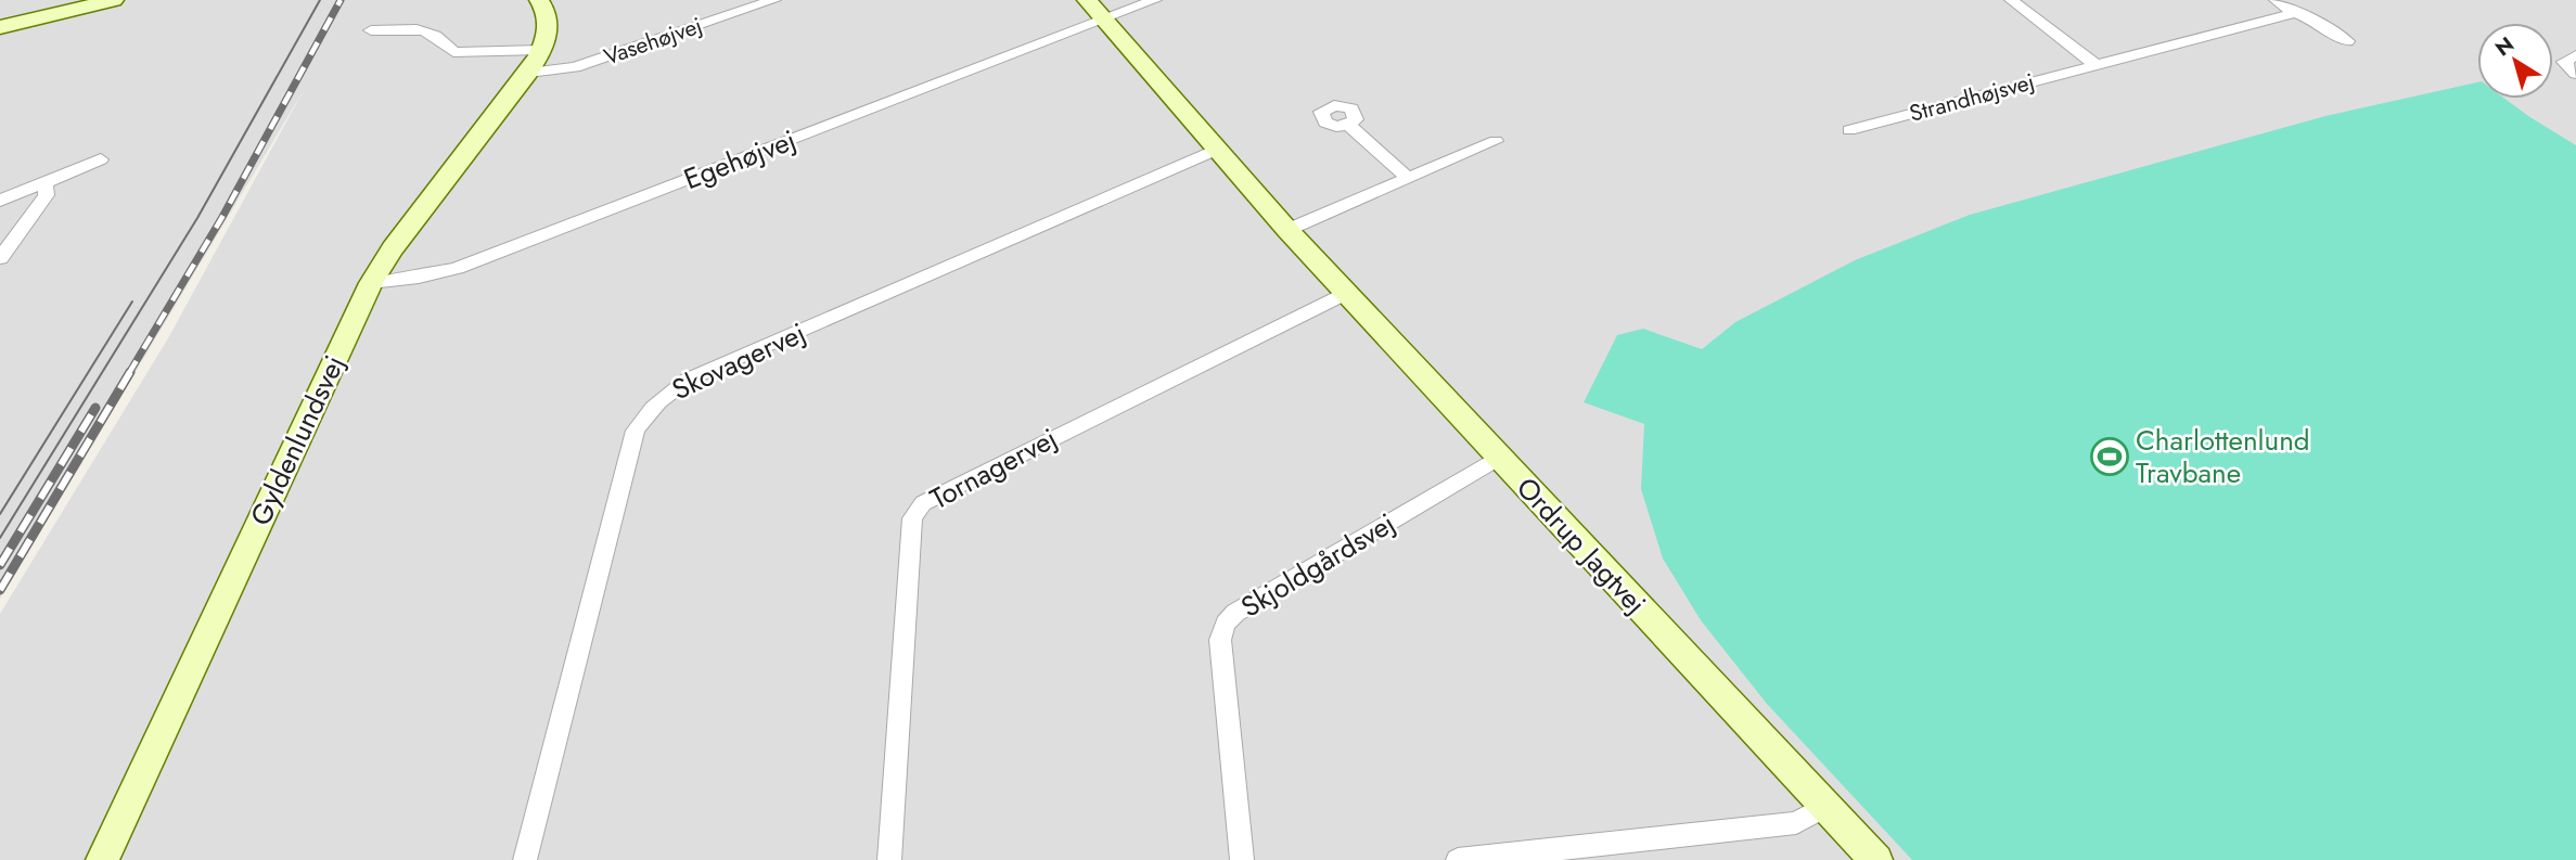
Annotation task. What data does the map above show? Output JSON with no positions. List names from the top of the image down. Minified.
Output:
{"streets":{"street":["Vasehøjvej","Strandhøjsvej","Egehøjvej","Skovagervej","Gyldenlundsvej","Tornagervej","Ordrup Jagtvej","Skjoldgårdsvej"]},"crossings":[["Vasehøjvej","Gyldenlundsvej"],["Egehøjvej","Gyldenlundsvej"],["Egehøjvej","Ordrup Jagtvej"],["Skovagervej","Ordrup Jagtvej"],["Tornagervej","Ordrup Jagtvej"],["Ordrup Jagtvej","Skjoldgårdsvej"]],"places":{"sports":["Charlottenlund Travbane"]},"north":"top left"}
